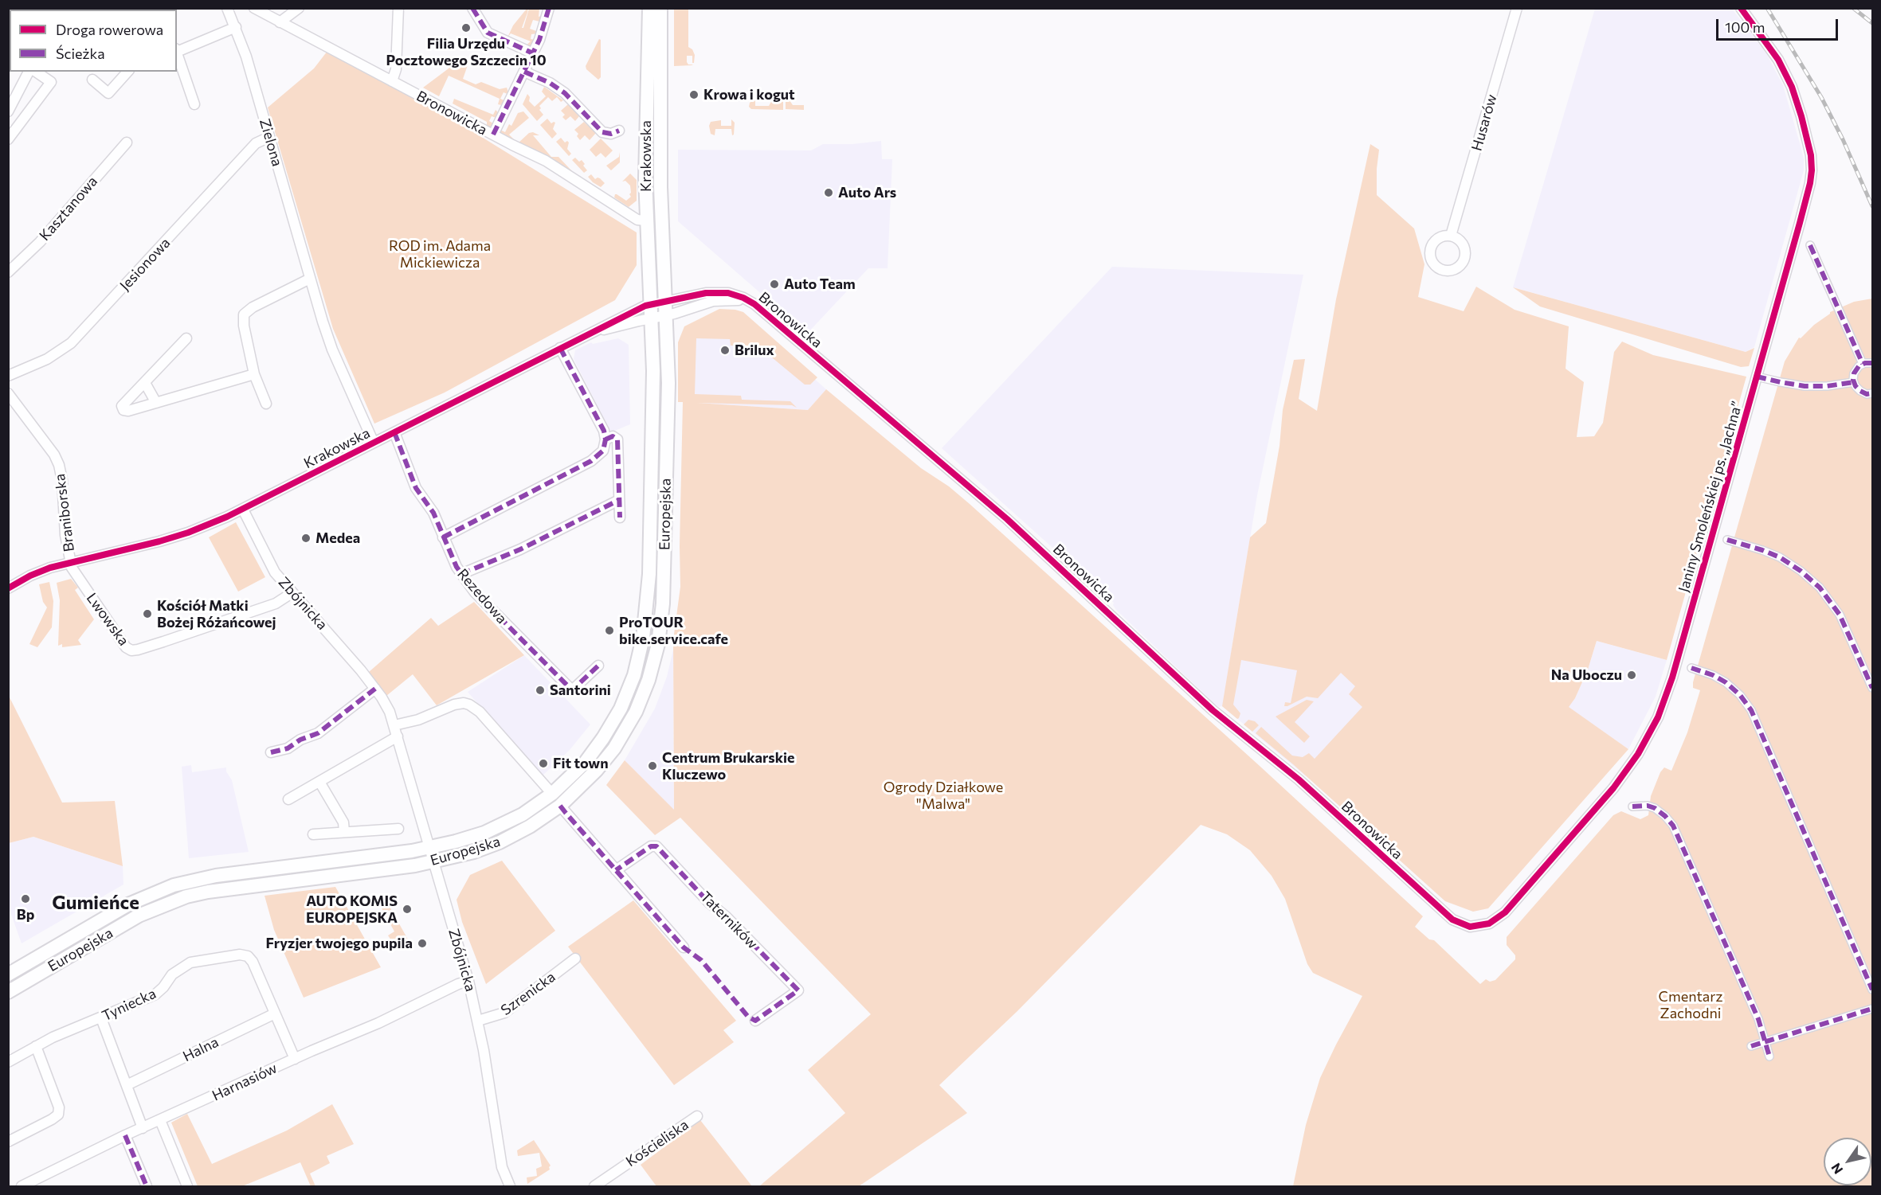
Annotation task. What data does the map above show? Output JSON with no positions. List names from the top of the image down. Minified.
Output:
{"streets":{"main road":["Krakowska","Europejska"],"street":["Bronowicka","Husarów","Zielona","Kasztanowa","Jesionowa","Janiny Smoleńskiej ps. „Jachna”","Braniborska","Rezedowa","Zbójnicka","Lwowska","Taterników","Szrenicka","Tyniecka","Halna","Harnasiów","Kościeliska"]},"crossings":[["Bronowicka","Krakowska"],["Bronowicka","Janiny Smoleńskiej ps. „Jachna”"],["Bronowicka","Europejska"],["Zielona","Krakowska"],["Zielona","Jesionowa"],["Krakowska","Braniborska"],["Krakowska","Europejska"],["Krakowska","Rezedowa"],["Krakowska","Zbójnicka"],["Krakowska","Lwowska"],["Braniborska","Lwowska"],["Europejska","Zbójnicka"],["Zbójnicka","Lwowska"],["Zbójnicka","Szrenicka"],["Zbójnicka","Harnasiów"],["Tyniecka","Halna"],["Tyniecka","Harnasiów"]],"districts":["Gumieńce"],"parks":["ROD im. Adama Mickiewicza","Ogrody Działkowe \"Malwa\"","Cmentarz Zachodni"],"places":["Filia Urzędu Pocztowego Szczecin 10","Krowa i kogut","Auto Ars","Auto Team","Brilux","Medea","Kościół Matki Bożej Różańcowej","ProTOUR bike.service.cafe","Na Uboczu","Santorini","Fit town","Centrum Brukarskie Kluczewo","Bp","AUTO KOMIS EUROPEJSKA","Fryzjer twojego pupila"],"legend":["Droga rowerowa","Ścieżka"],"scale_bar":"100 m","north":"bottom left"}
